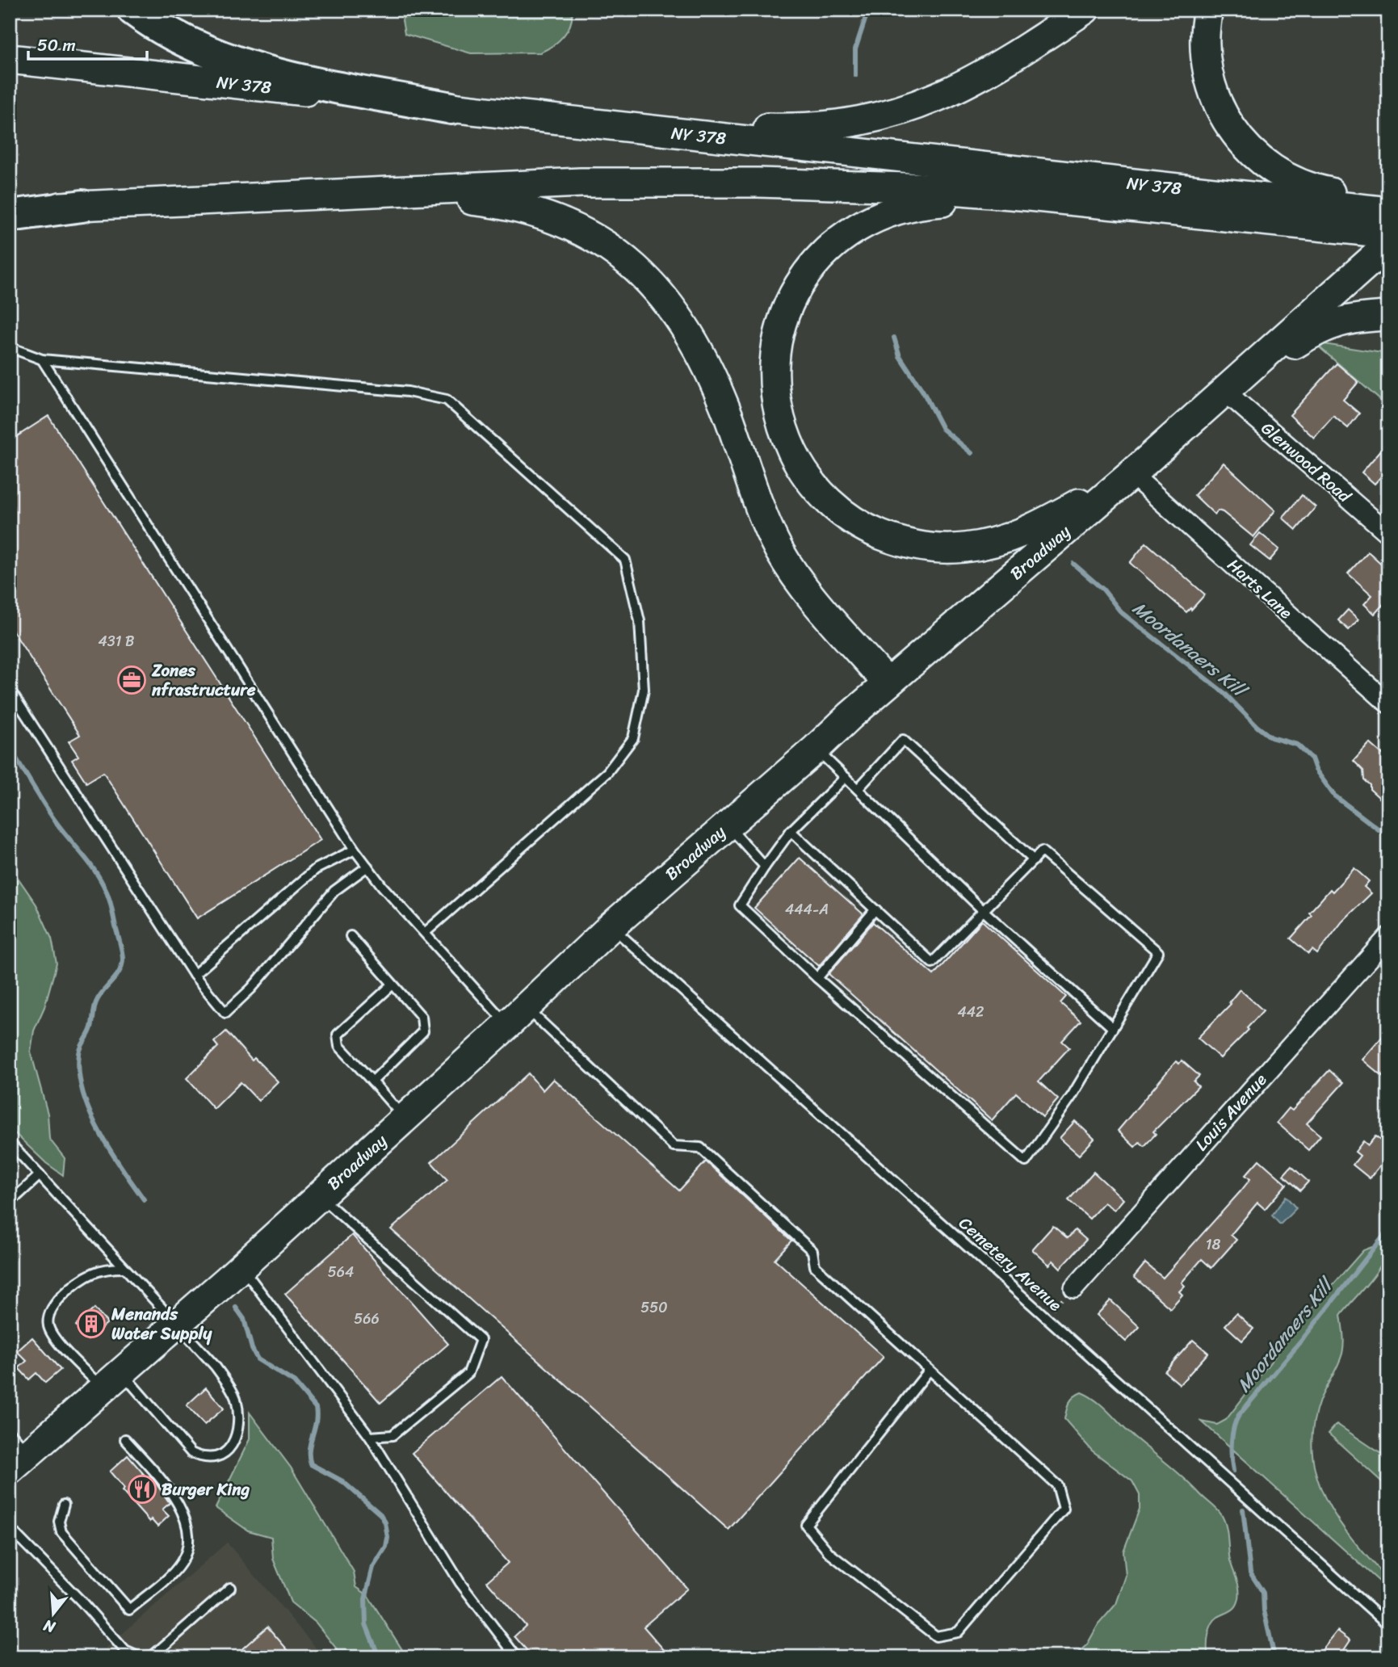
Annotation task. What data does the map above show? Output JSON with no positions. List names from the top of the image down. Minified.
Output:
{"streets":{"main road":["NY 378","Broadway"],"street":["Glenwood Road","Harts Lane","Louis Avenue"],"lane":["Cemetery Avenue"]},"crossings":[["Glenwood Road","Broadway"],["Broadway","Harts Lane"],["Broadway","Cemetery Avenue"]],"water":["Moordanaers Kill"],"places":{"office":["Zones nfrastructure"],"building":["Menands Water Supply"],"restaurant":["Burger King"]},"house_numbers":["431 B","444-A","442","18","564","550","566"],"scale_bar":"50 m","north":"bottom"}
